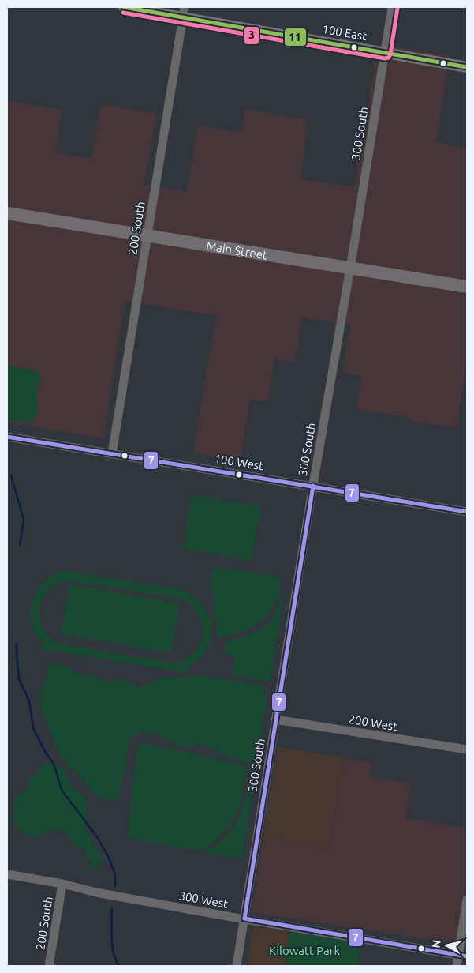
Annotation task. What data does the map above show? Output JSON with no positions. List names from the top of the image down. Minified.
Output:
{"streets":{"highway":["Main Street"],"main road":["100 East"],"street":["300 South","200 South","100 West","200 West","300 West"]},"crossings":[["100 East","300 South"],["100 East","200 South"],["300 South","Main Street"],["300 South","100 West"],["300 South","200 West"],["300 South","300 West"],["200 South","Main Street"],["200 South","100 West"],["200 South","300 West"]],"parks":["Kilowatt Park"],"lines":["transit line 11","transit line 3","transit line 7"],"north":"left"}
